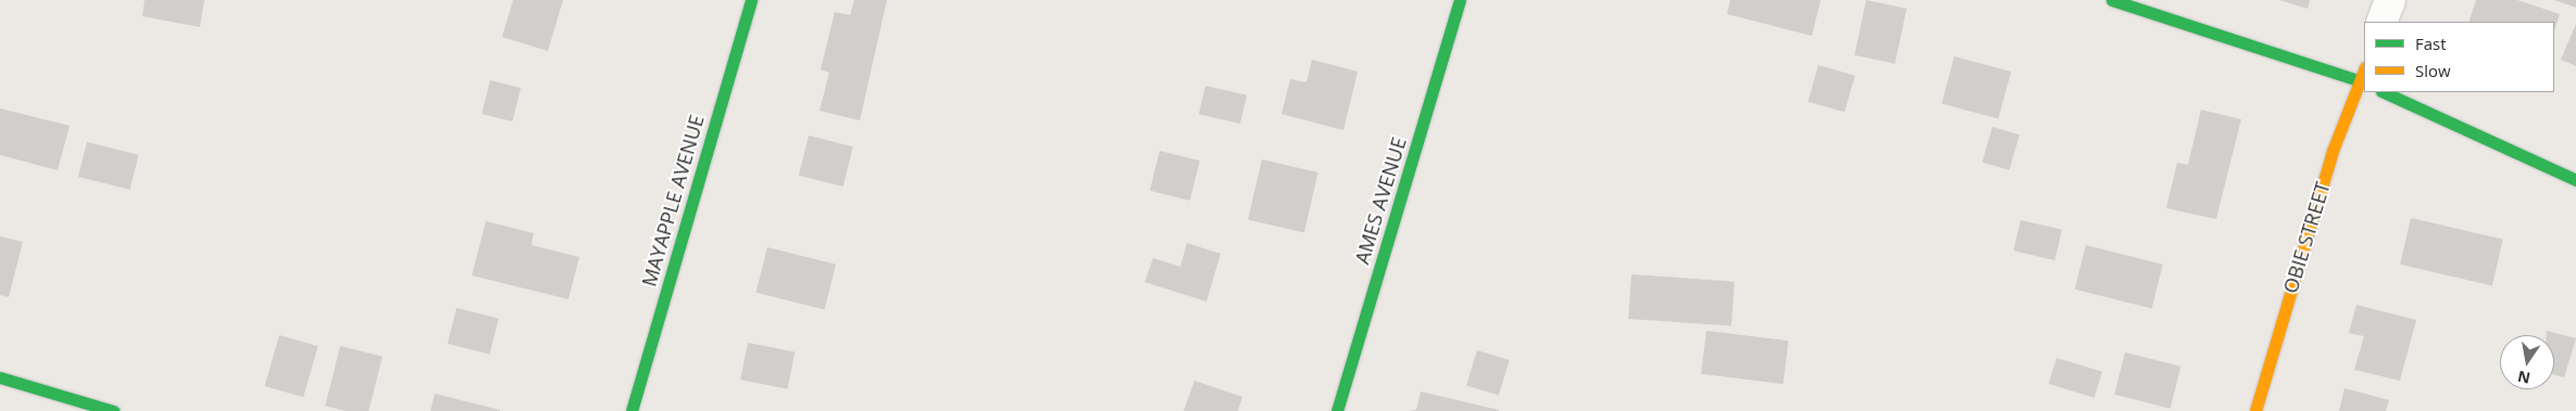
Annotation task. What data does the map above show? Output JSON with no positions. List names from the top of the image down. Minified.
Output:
{"streets":{"street":["MAYAPPLE AVENUE","AMES AVENUE","OBIE STREET"]},"legend":["Fast","Slow"],"north":"bottom"}
